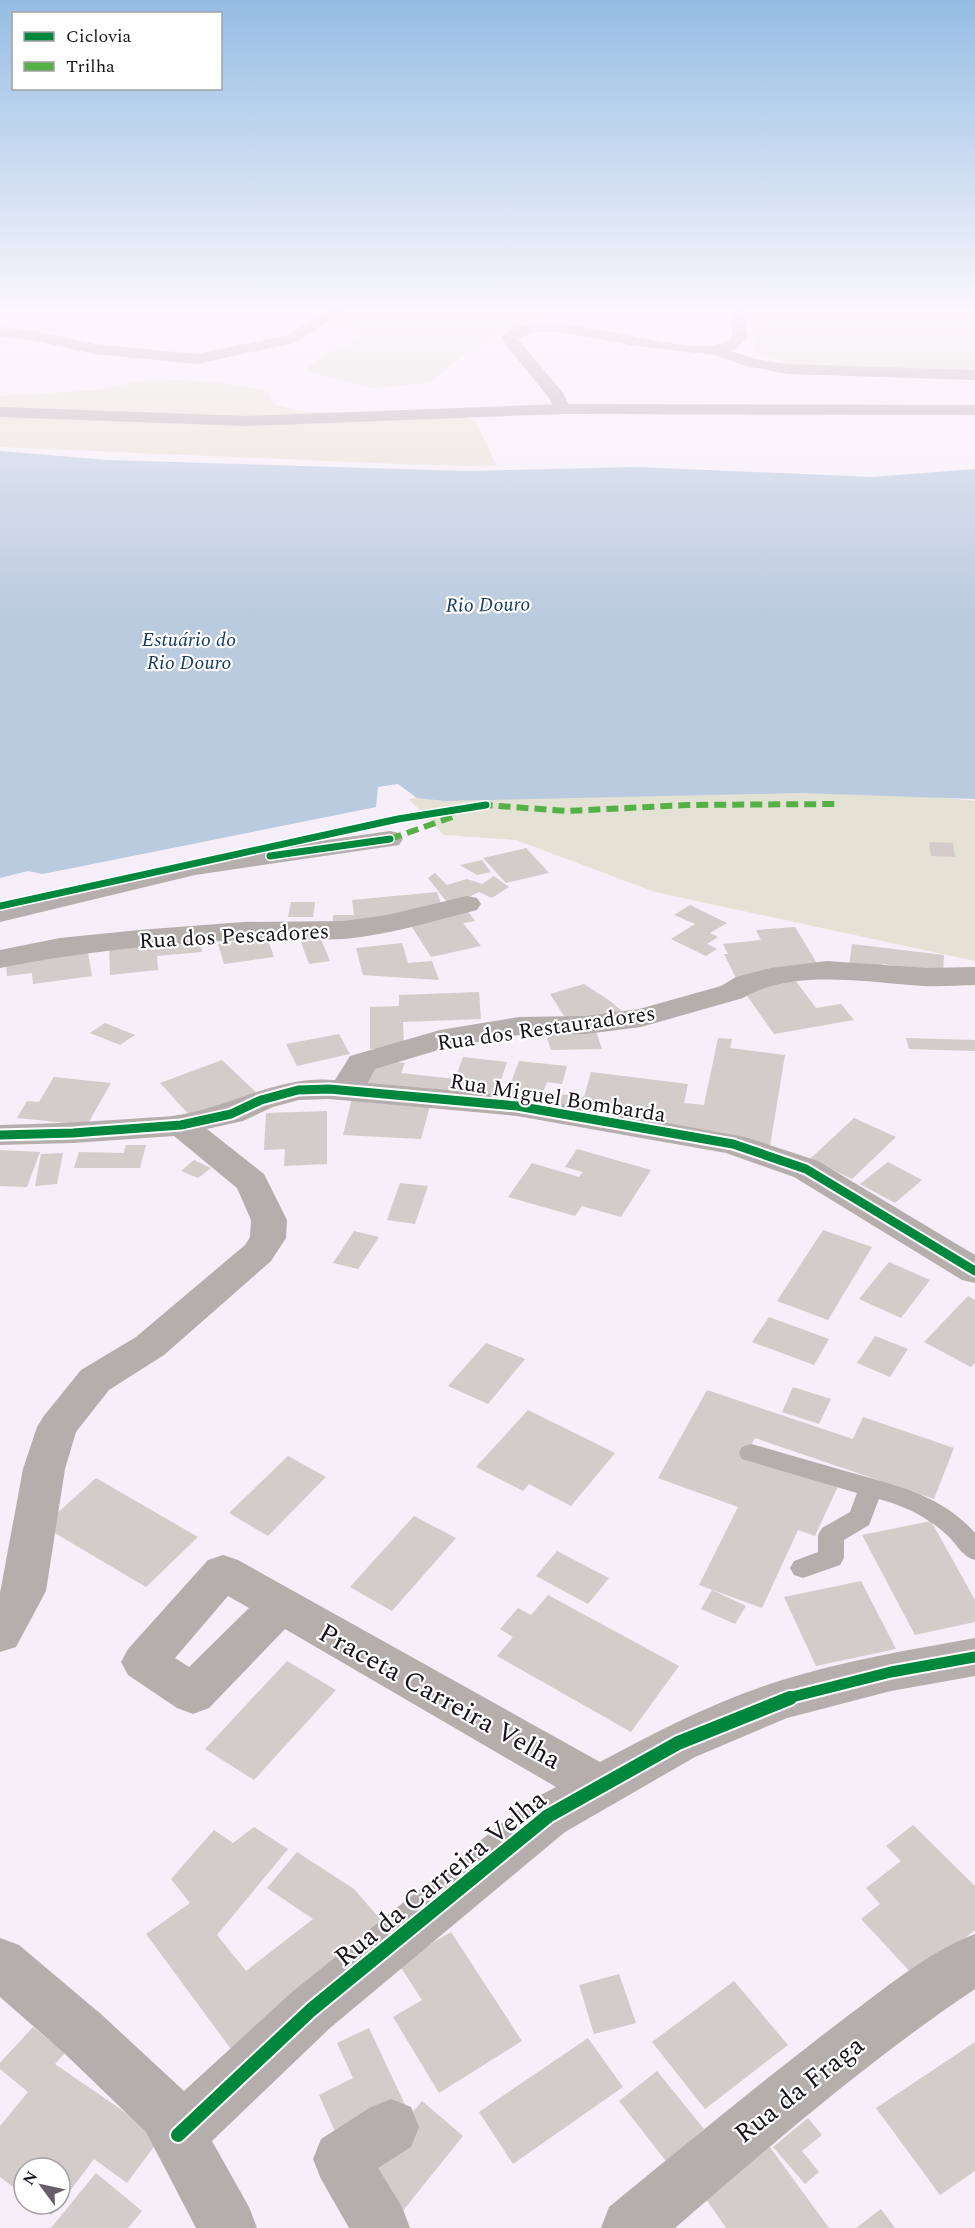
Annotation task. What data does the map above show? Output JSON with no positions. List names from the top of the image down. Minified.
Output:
{"streets":{"street":["Rua dos Pescadores","Rua dos Restauradores","Rua Miguel Bombarda","Praceta Carreira Velha","Rua da Carreira Velha","Rua da Fraga"]},"crossings":[["Rua dos Restauradores","Rua Miguel Bombarda"],["Praceta Carreira Velha","Rua da Carreira Velha"]],"water":["Rio Douro","Estuário do Rio Douro"],"legend":["Ciclovia","Trilha"],"north":"top left"}
